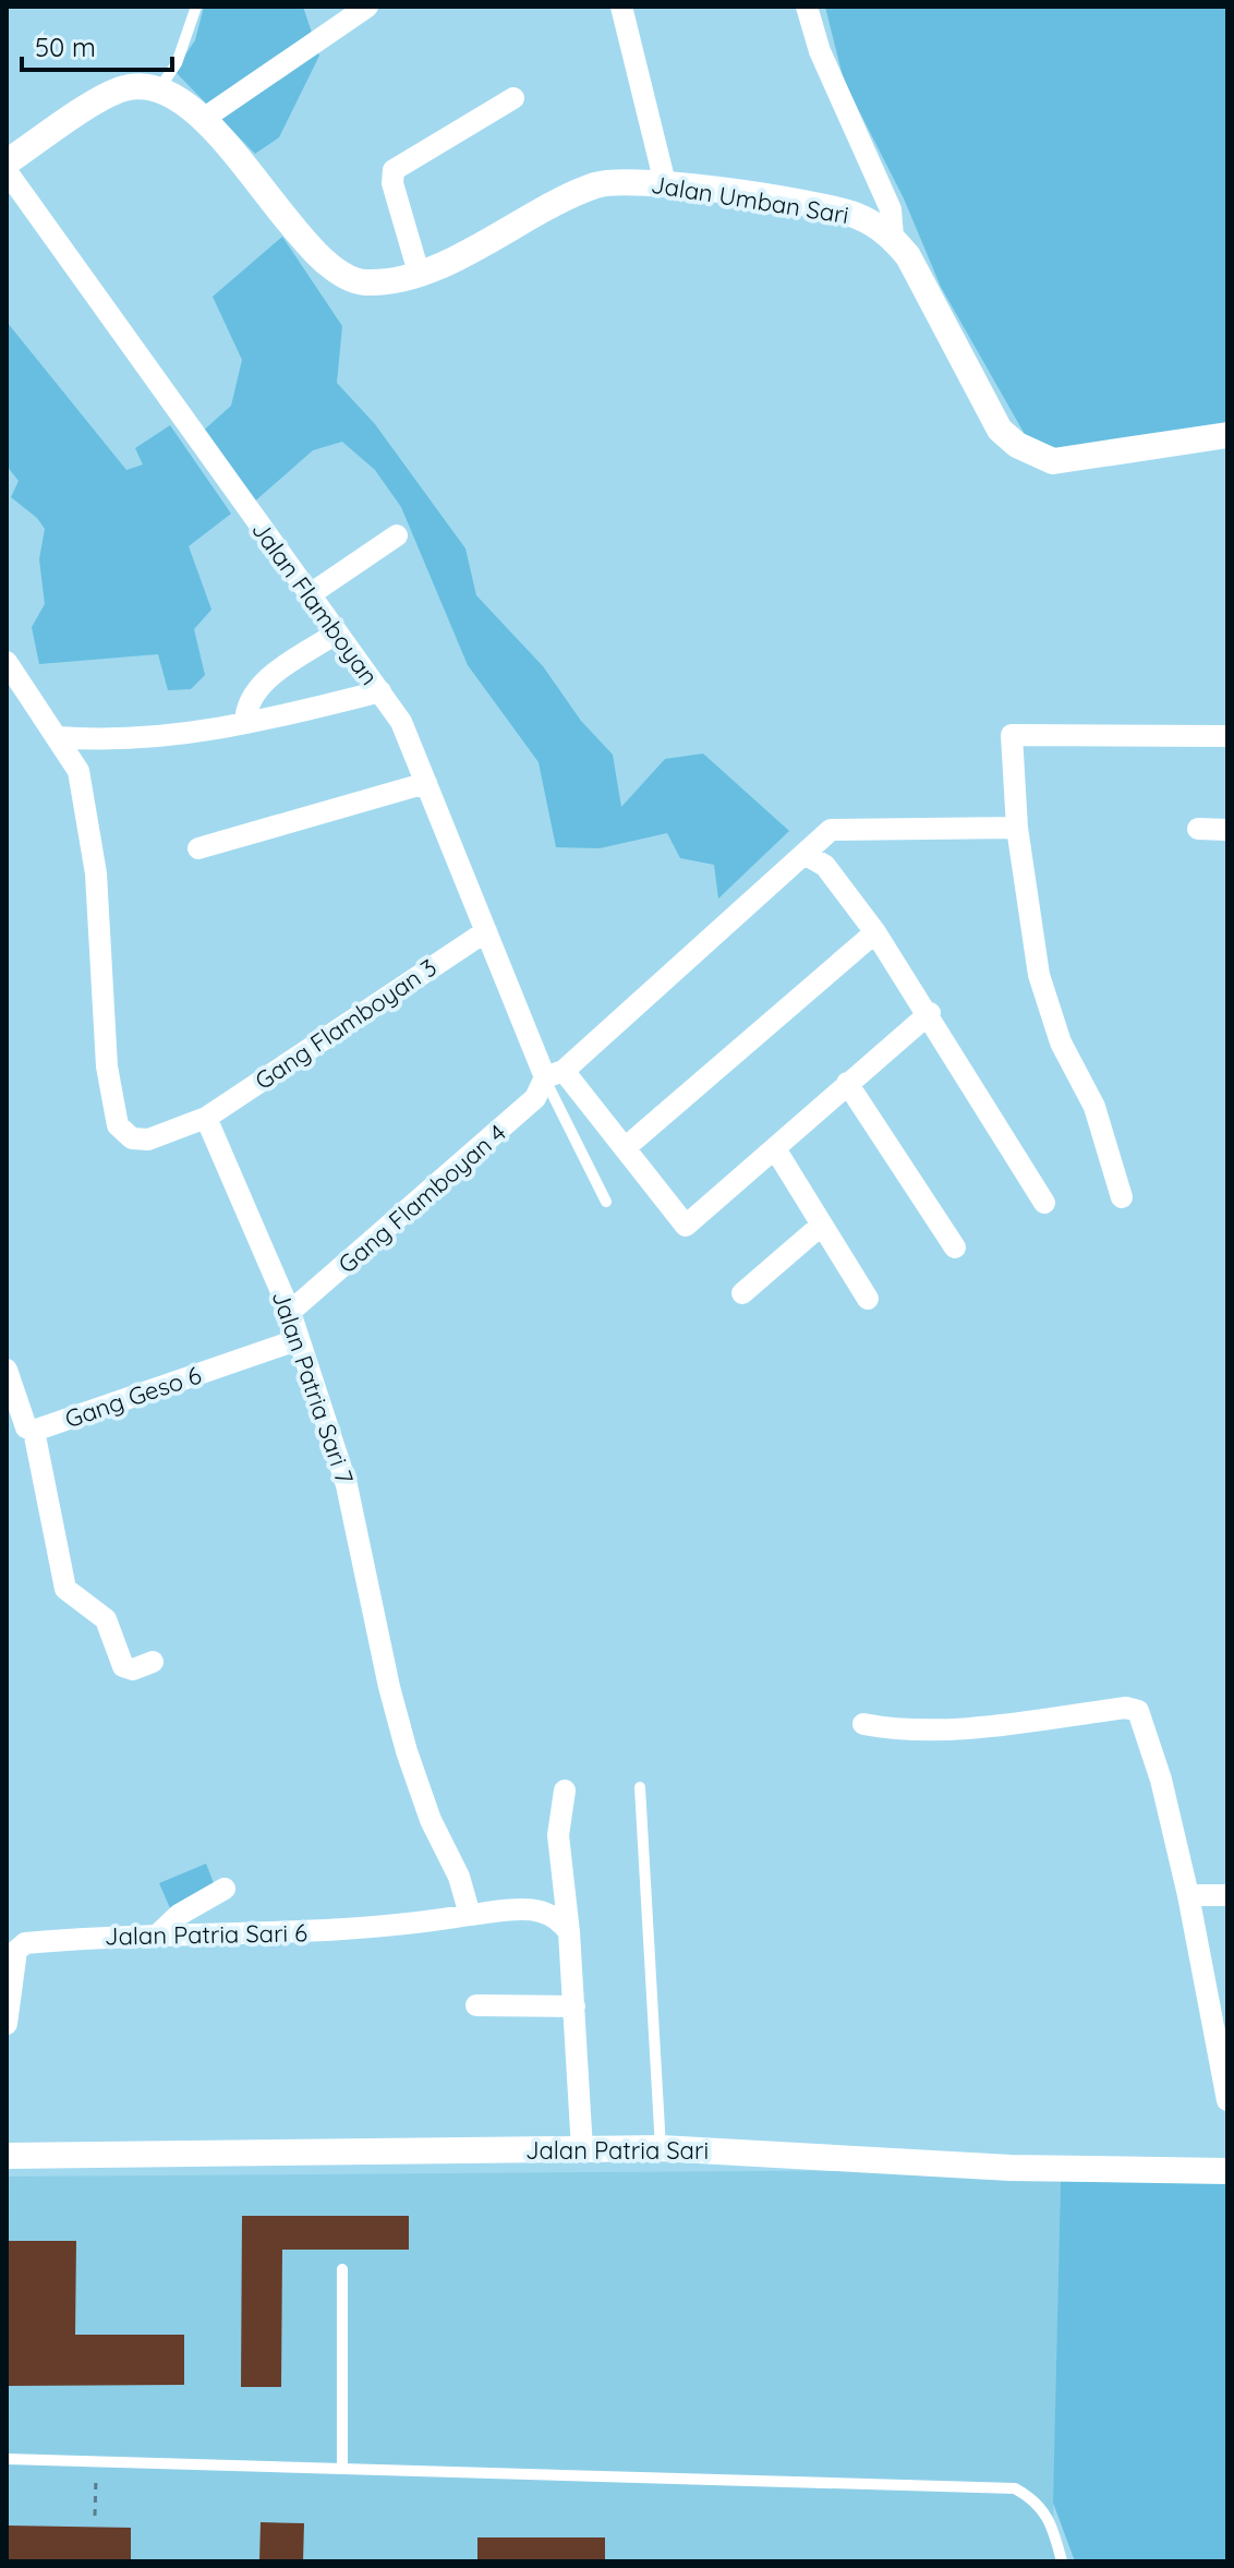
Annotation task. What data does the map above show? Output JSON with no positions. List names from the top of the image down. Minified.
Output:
{"streets":{"street":["Jalan Umban Sari","Jalan Flamboyan","Gang Flamboyan 3","Gang Flamboyan 4","Jalan Patria Sari 7","Gang Geso 6","Jalan Patria Sari 6","Jalan Patria Sari"]},"crossings":[["Jalan Flamboyan","Gang Flamboyan 3"],["Jalan Flamboyan","Gang Flamboyan 4"],["Gang Flamboyan 3","Jalan Patria Sari 7"],["Gang Flamboyan 4","Jalan Patria Sari 7"],["Jalan Patria Sari 7","Gang Geso 6"],["Jalan Patria Sari 7","Jalan Patria Sari 6"]],"scale_bar":"50 m"}
